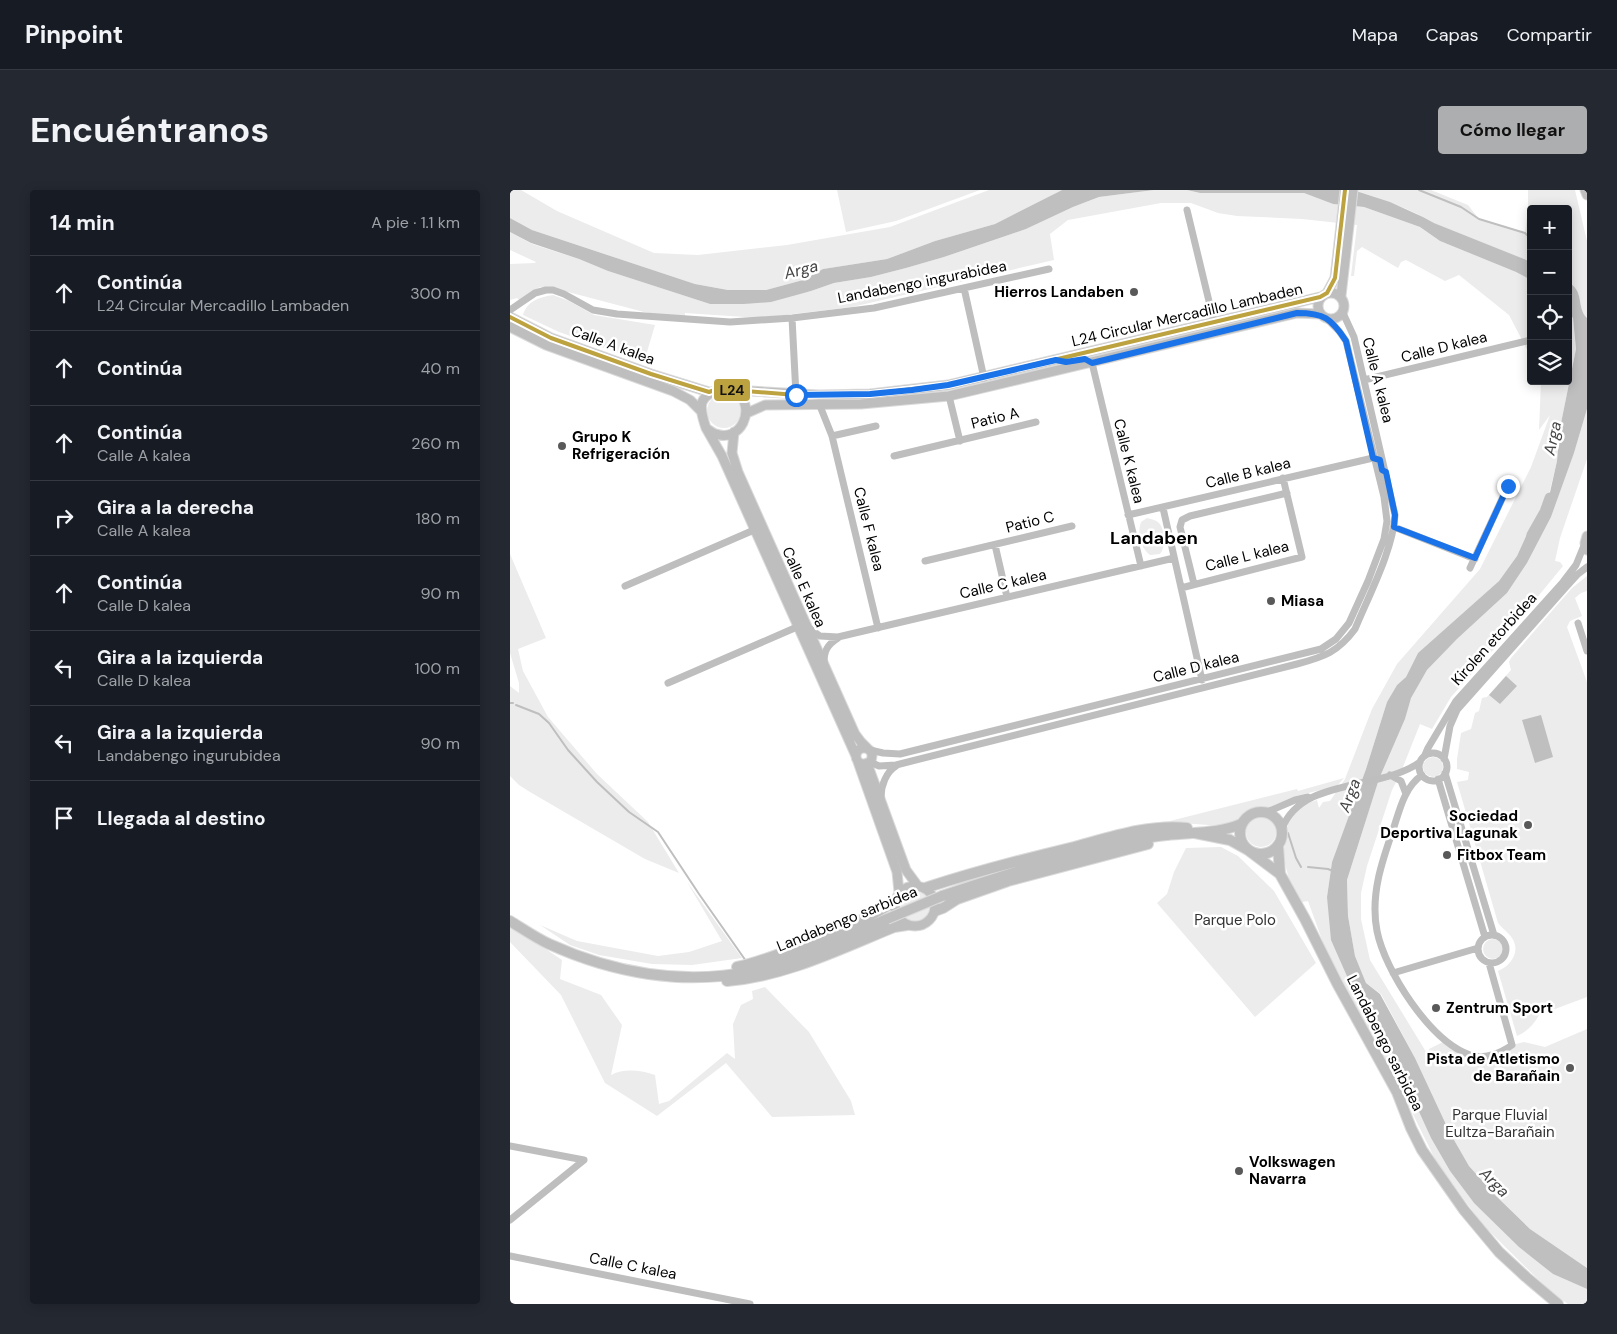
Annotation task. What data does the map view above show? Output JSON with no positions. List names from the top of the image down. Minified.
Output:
{"streets":{"highway":["Landabengo sarbidea"],"main road":["L24 Circular Mercadillo Lambaden","Calle A kalea","Calle E kalea"],"street":["Landabengo ingurabidea","Calle D kalea","Patio A","Calle K kalea","Calle B kalea","Patio C","Calle F kalea","Calle L kalea","Calle C kalea","Kirolen etorbidea"]},"crossings":[["L24 Circular Mercadillo Lambaden","Calle A kalea"],["L24 Circular Mercadillo Lambaden","Calle E kalea"],["Calle A kalea","Calle D kalea"],["Calle A kalea","Calle B kalea"],["Calle A kalea","Calle E kalea"],["Calle D kalea","Calle B kalea"],["Calle D kalea","Calle E kalea"],["Calle K kalea","Calle B kalea"],["Calle K kalea","Calle C kalea"],["Calle B kalea","Calle L kalea"],["Patio C","Calle C kalea"],["Calle F kalea","Calle C kalea"]],"districts":["Landaben"],"water":["Arga"],"parks":["Parque Polo","Parque Fluvial Eultza-Barañain"],"places":["Hierros Landaben","Grupo K Refrigeración","Miasa","Sociedad Deportiva Lagunak","Fitbox Team","Zentrum Sport","Pista de Atletismo de Barañain","Volkswagen Navarra"],"lines":["transit line L24"],"page":{"header":"Pinpoint","nav":["Mapa","Capas","Compartir"],"buttons":"Cómo llegar","title":"Encuéntranos","heading":["14 min","A pie · 1.1 km"],"map_buttons":["+","−"],"list":[["Continúa","L24 Circular Mercadillo Lambaden","300 m"],["Continúa","40 m"],["Continúa","Calle A kalea","260 m"],["Gira a la derecha","Calle A kalea","180 m"],["Continúa","Calle D kalea","90 m"],["Gira a la izquierda","Calle D kalea","100 m"],["Gira a la izquierda","Landabengo ingurubidea","90 m"],"Llegada al destino"]}}
